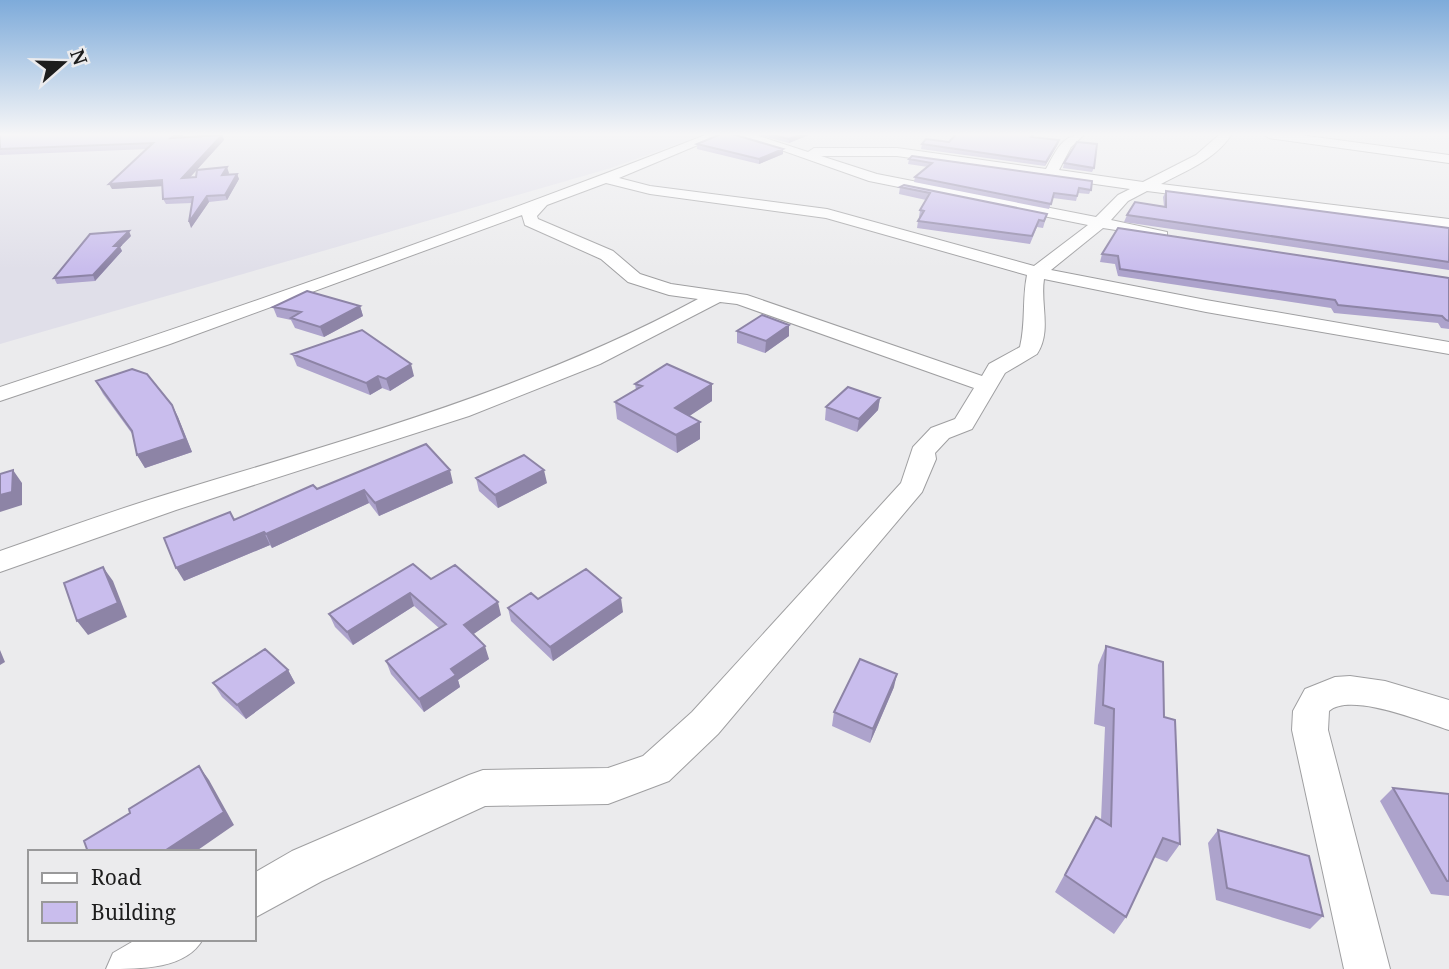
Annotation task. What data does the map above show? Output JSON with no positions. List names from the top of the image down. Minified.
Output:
{"legend":["Road","Building"],"north":"right"}
